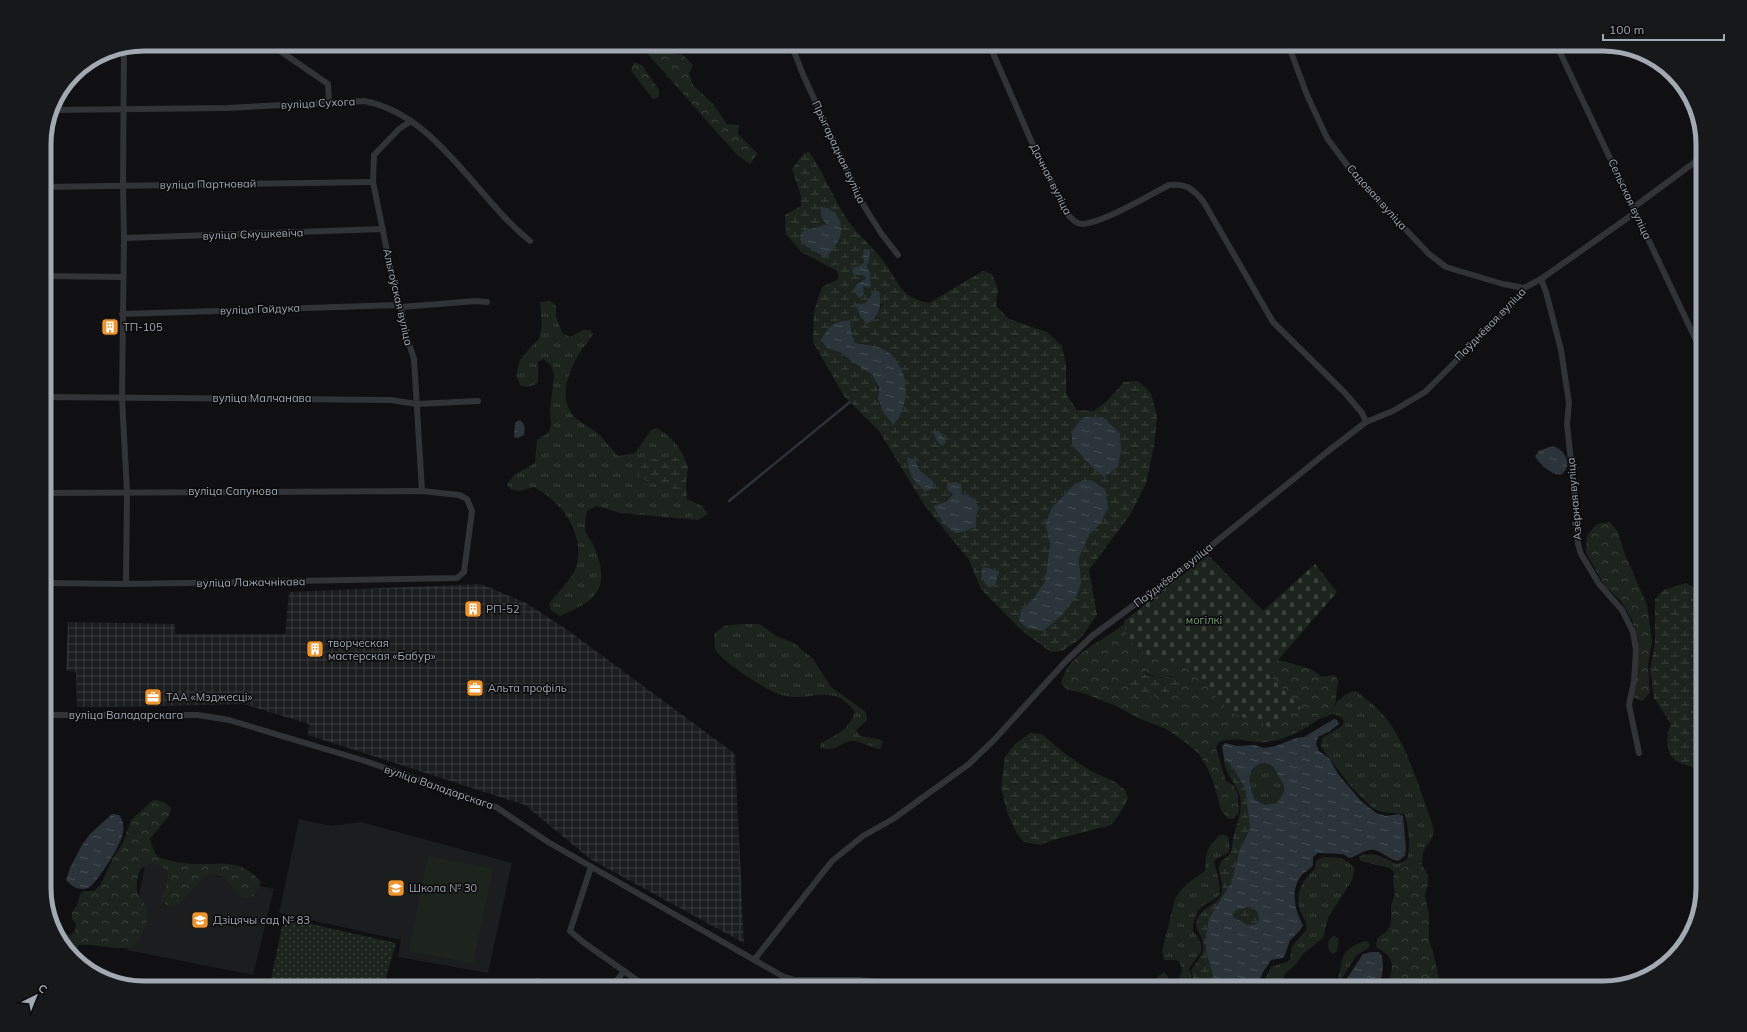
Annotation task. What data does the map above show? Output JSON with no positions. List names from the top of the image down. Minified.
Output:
{"streets":{"street":["вуліца Сухога","Прыгарадная вуліца","Дачная вуліца","вуліца Партновай","Садовая вуліца","Сельская вуліца","вуліца Смушкевіча","Альгоўская вуліца","вуліца Гайдука","Паўднёвая вуліца","вуліца Малчанава","вуліца Сапунова","Азёрная вуліца","вуліца Лажачнікава","вуліца Валадарскага"]},"crossings":[["вуліца Сухога","Альгоўская вуліца"],["Дачная вуліца","Паўднёвая вуліца"],["вуліца Партновай","Альгоўская вуліца"],["Садовая вуліца","Паўднёвая вуліца"],["Сельская вуліца","Паўднёвая вуліца"],["вуліца Смушкевіча","Альгоўская вуліца"],["Альгоўская вуліца","вуліца Гайдука"],["Альгоўская вуліца","вуліца Малчанава"],["Альгоўская вуліца","вуліца Сапунова"],["Паўднёвая вуліца","Азёрная вуліца"],["Паўднёвая вуліца","вуліца Валадарскага"],["вуліца Сапунова","вуліца Лажачнікава"]],"parks":["могілкі"],"places":{"building":["ТП-105","РП-52","творческая мастерская «Бабур»"],"office":["Альта профіль","ТАА «Мэджесці»"],"school or university":["Школа № 30","Дзіцячы сад № 83"]},"scale_bar":"100 m","north":"top right"}
